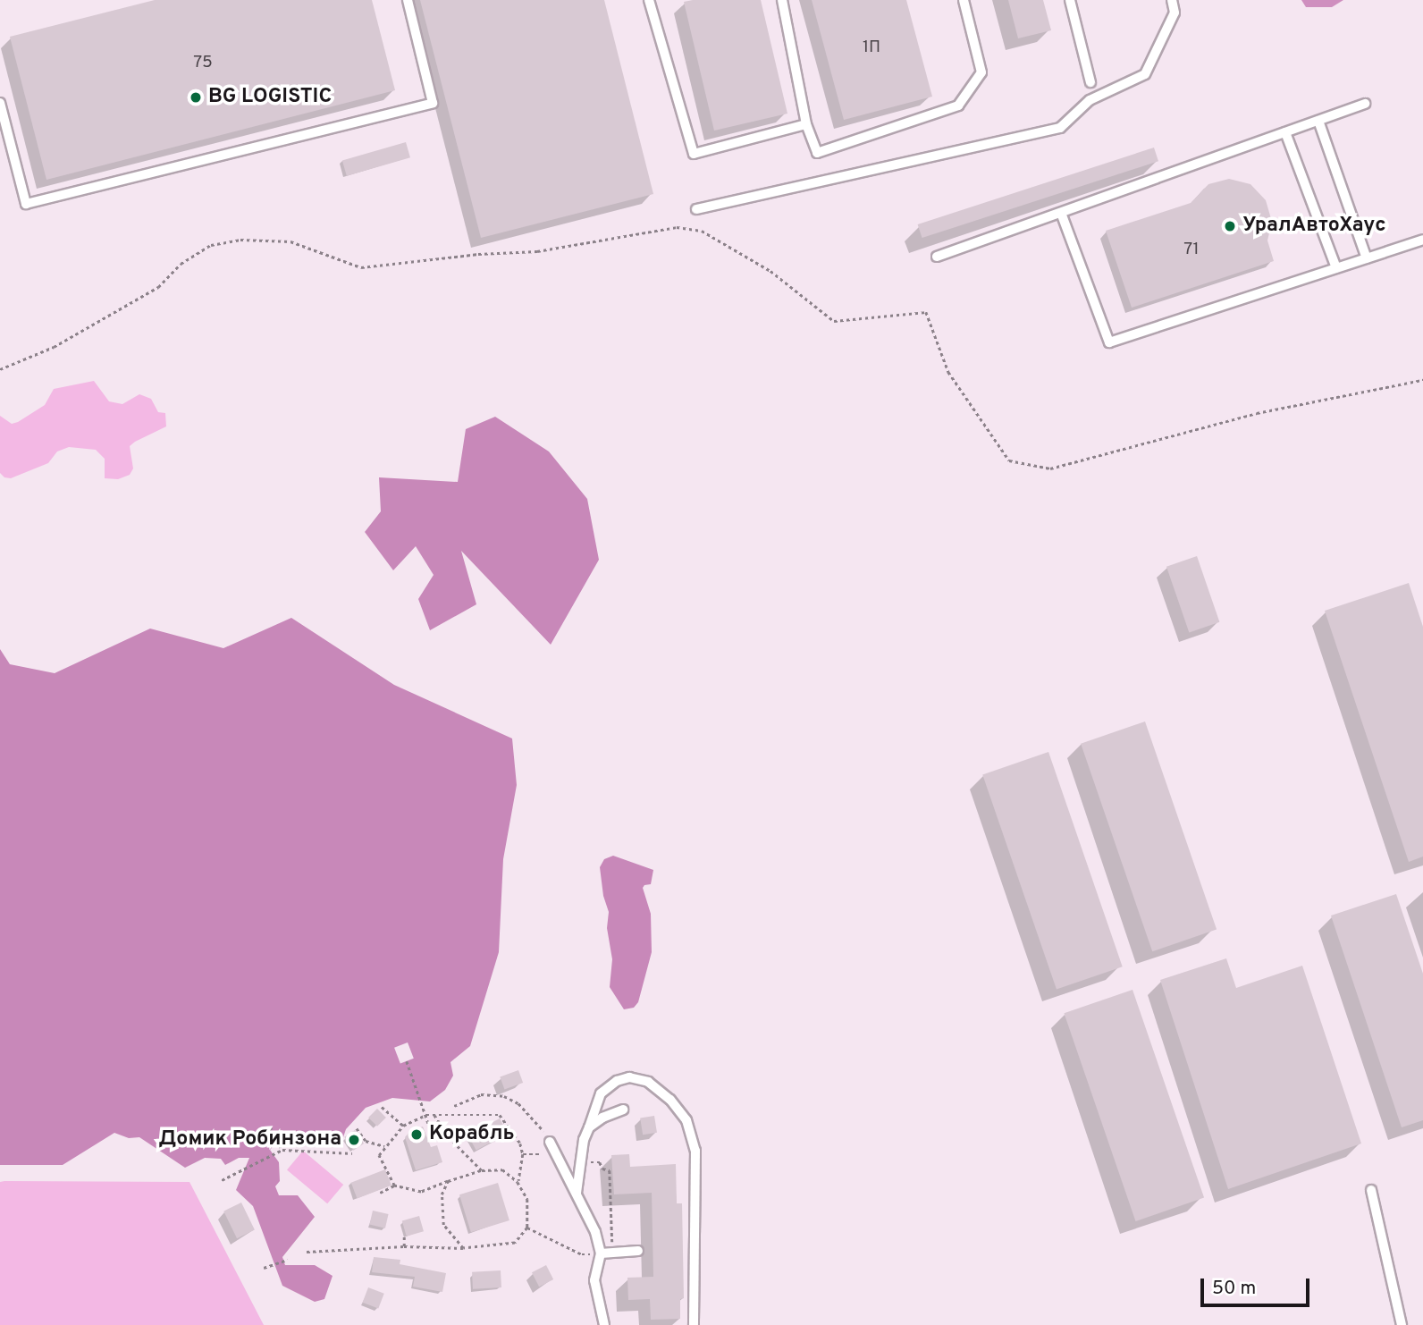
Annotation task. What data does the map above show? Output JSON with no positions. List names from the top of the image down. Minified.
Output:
{"places":["BG LOGISTIC","УралАвтоХаус","Корабль","Домик Робинзона"],"house_numbers":["1П","75","71"],"scale_bar":"50 m"}
